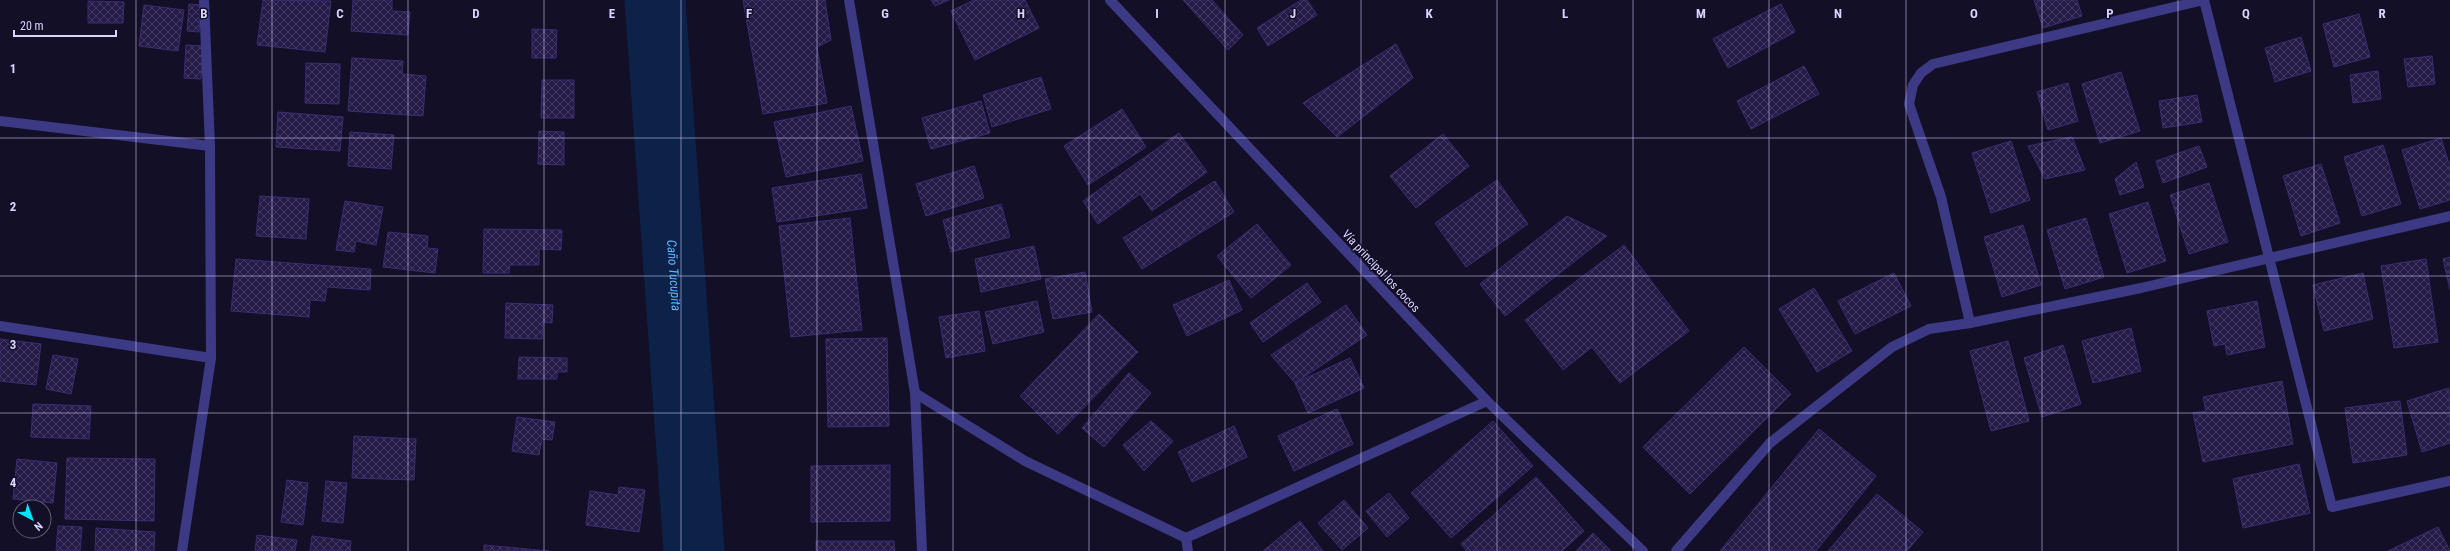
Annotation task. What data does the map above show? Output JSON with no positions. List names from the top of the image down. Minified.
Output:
{"streets":{"street":["Vía principal los cocos"]},"water":["Caño Tucupita"],"scale_bar":"20 m","north":"bottom right","grid":{"columns":["B","C","D","E","F","G","H","I","J","K","L","M","N","O","P","Q","R"],"rows":["1","2","3","4"]}}
